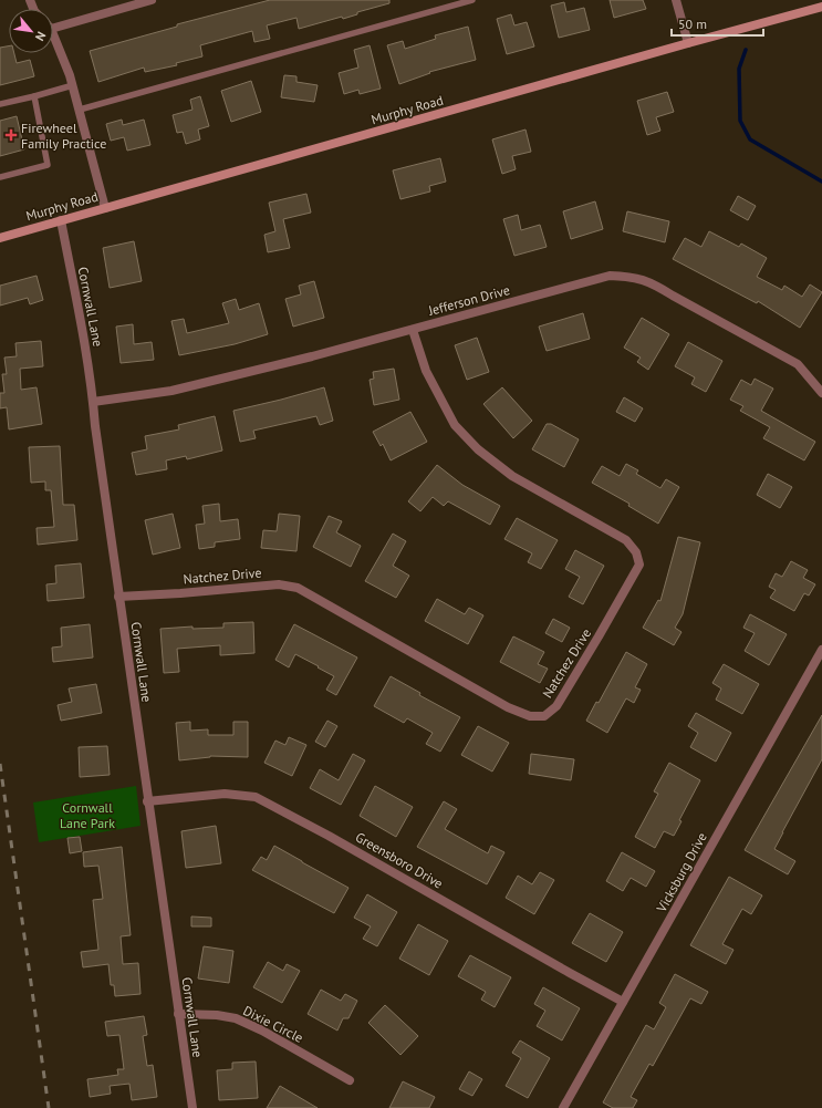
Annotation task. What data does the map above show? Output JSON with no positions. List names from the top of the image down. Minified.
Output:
{"streets":{"main road":["Murphy Road"],"street":["Jefferson Drive","Cornwall Lane","Natchez Drive","Greensboro Drive","Vicksburg Drive","Dixie Circle"]},"crossings":[["Murphy Road","Cornwall Lane"],["Jefferson Drive","Cornwall Lane"],["Jefferson Drive","Natchez Drive"],["Cornwall Lane","Natchez Drive"],["Cornwall Lane","Greensboro Drive"],["Cornwall Lane","Dixie Circle"],["Greensboro Drive","Vicksburg Drive"]],"parks":["Cornwall Lane Park"],"places":{"health":["Firewheel Family Practice"]},"scale_bar":"50 m","north":"bottom right"}
